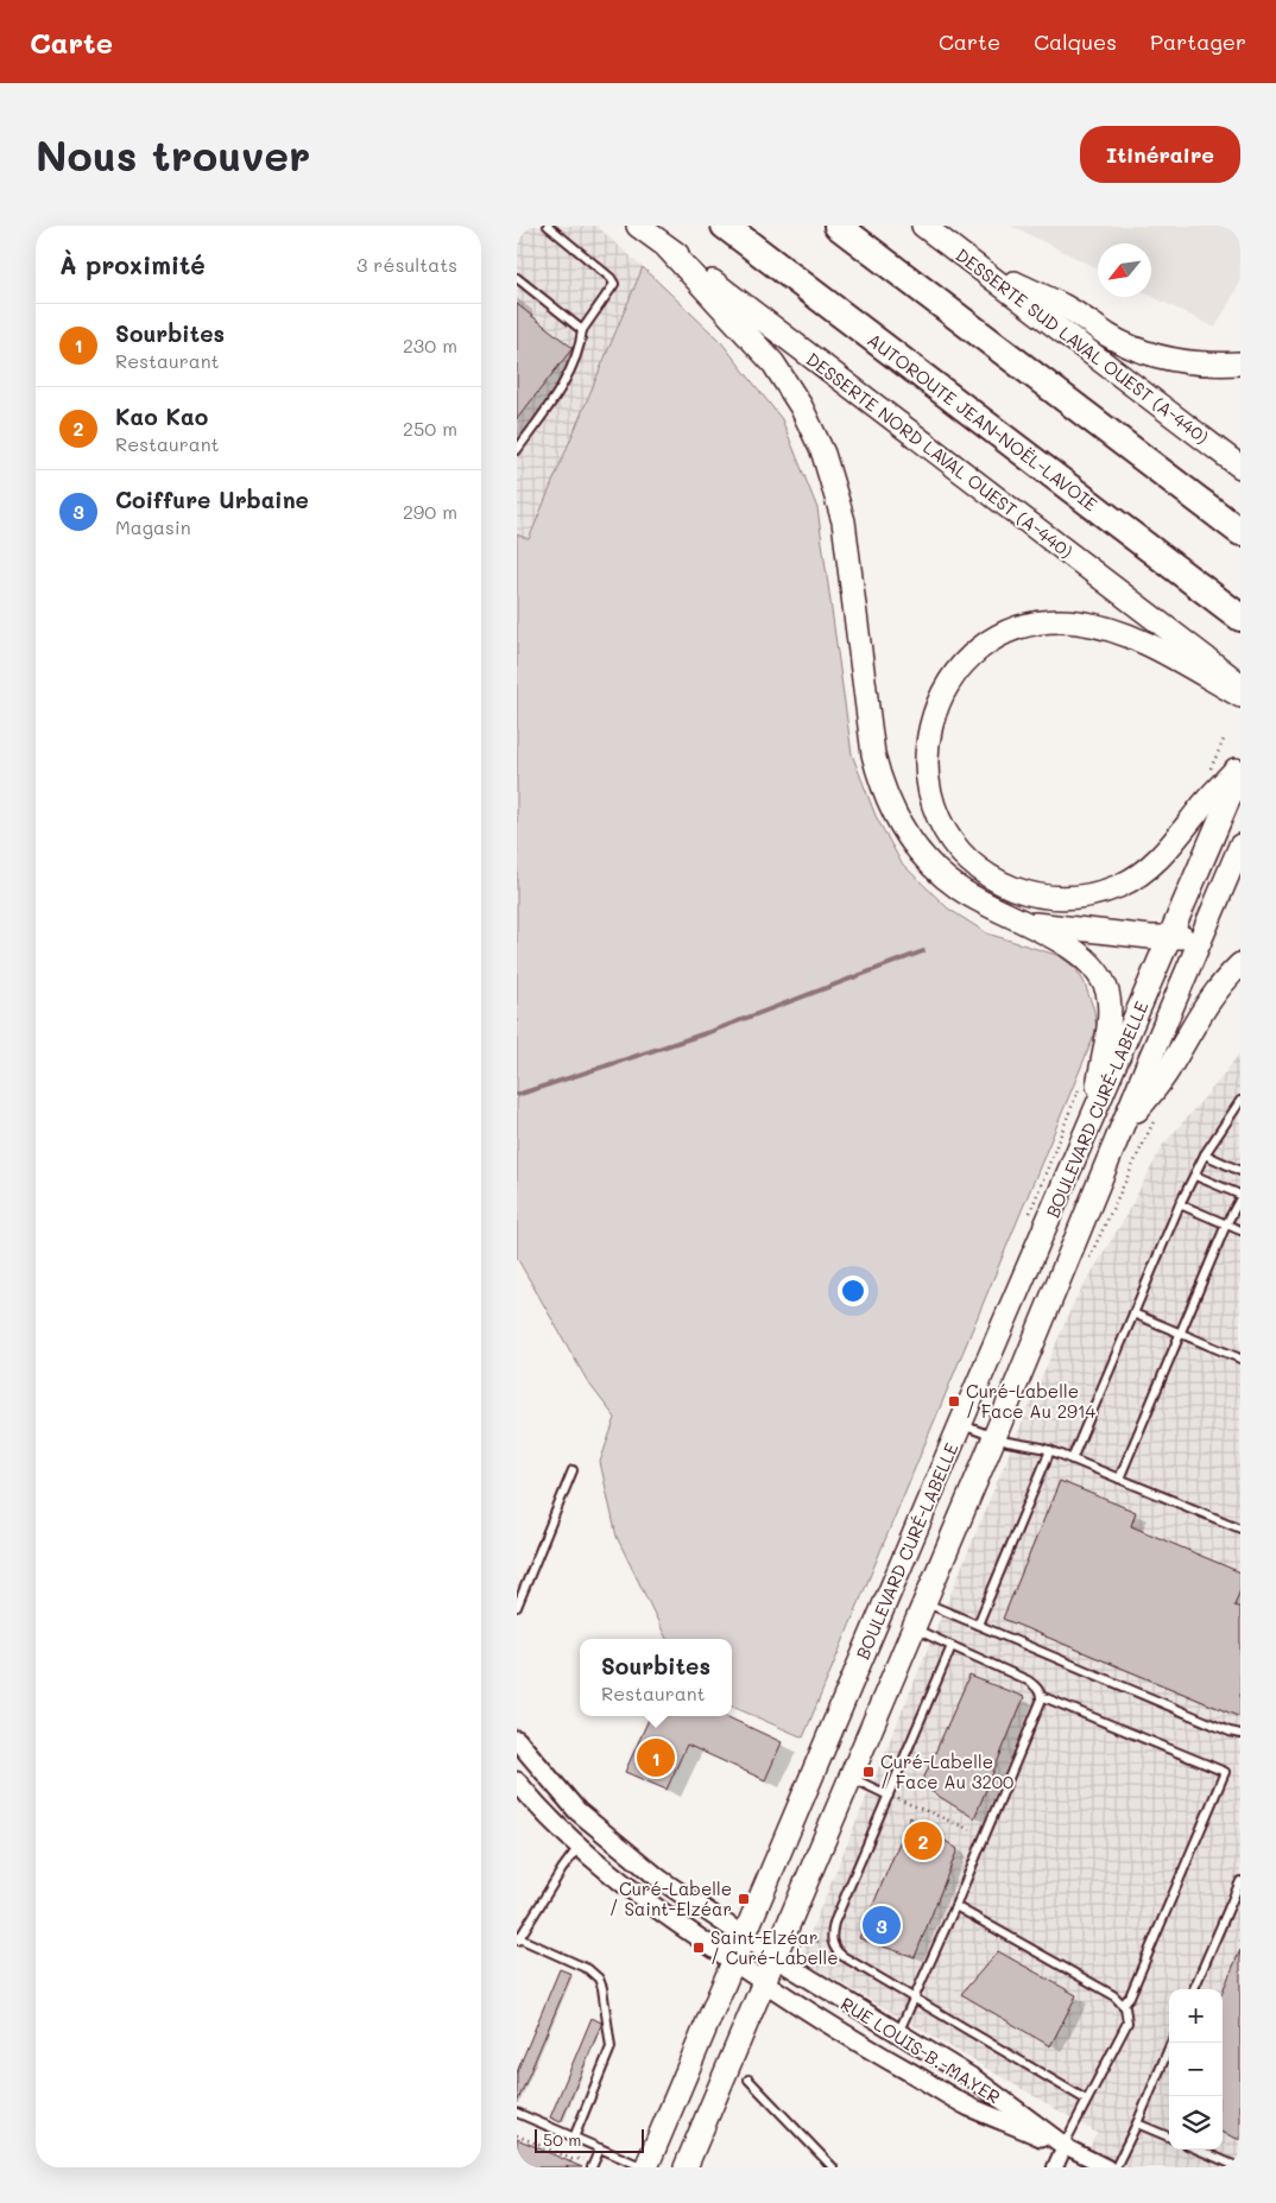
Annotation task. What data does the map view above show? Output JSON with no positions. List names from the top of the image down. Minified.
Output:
{"streets":{"highway":["AUTOROUTE JEAN-NOËL-LAVOIE"],"main road":["DESSERTE SUD LAVAL OUEST (A-440)","DESSERTE NORD LAVAL OUEST (A-440)","BOULEVARD CURÉ-LABELLE"],"street":["RUE LOUIS-B.-MAYER"]},"crossings":[["BOULEVARD CURÉ-LABELLE","RUE LOUIS-B.-MAYER"]],"places":{"transit":["Curé-Labelle / Face Au 2914","Curé-Labelle / Face Au 3200","Curé-Labelle / Saint-Elzéar","Saint-Elzéar / Curé-Labelle"]},"scale_bar":"50 m","north":"bottom left","page":{"header":"Carte","nav":["Carte","Calques","Partager"],"buttons":"Itinéraire","title":"Nous trouver","heading":["À proximité","3 résultats"],"list":[{"mark":"1","name":"Sourbites","note":"Restaurant","value":"230 m"},{"mark":"2","name":"Kao Kao","note":"Restaurant","value":"250 m"},{"mark":"3","name":"Coiffure Urbaine","note":"Magasin","value":"290 m"}],"popup":["Sourbites","Restaurant"],"pins":["1","2","3"],"map_buttons":["+","−"],"scale":"50 m"}}
